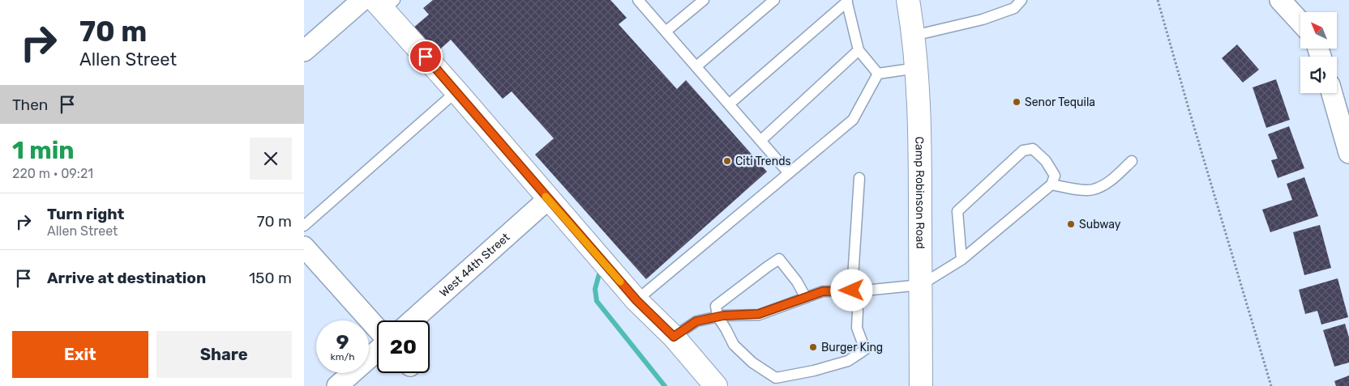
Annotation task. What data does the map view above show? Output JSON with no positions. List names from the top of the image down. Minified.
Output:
{"streets":{"street":["Camp Robinson Road","West 44th Street"]},"places":["Senor Tequila","Citi Trends","Subway","Burger King"],"north":"top left","page":{"turn":["70 m","Allen Street"],"then":"Then","heading":["1 min","220 m · 09:21"],"list":[{"name":"Turn right","note":"Allen Street","value":"70 m"},{"name":"Arrive at destination","value":"150 m"}],"speed":"9 km/h","limit":"20","buttons":["Exit","Share"]}}
